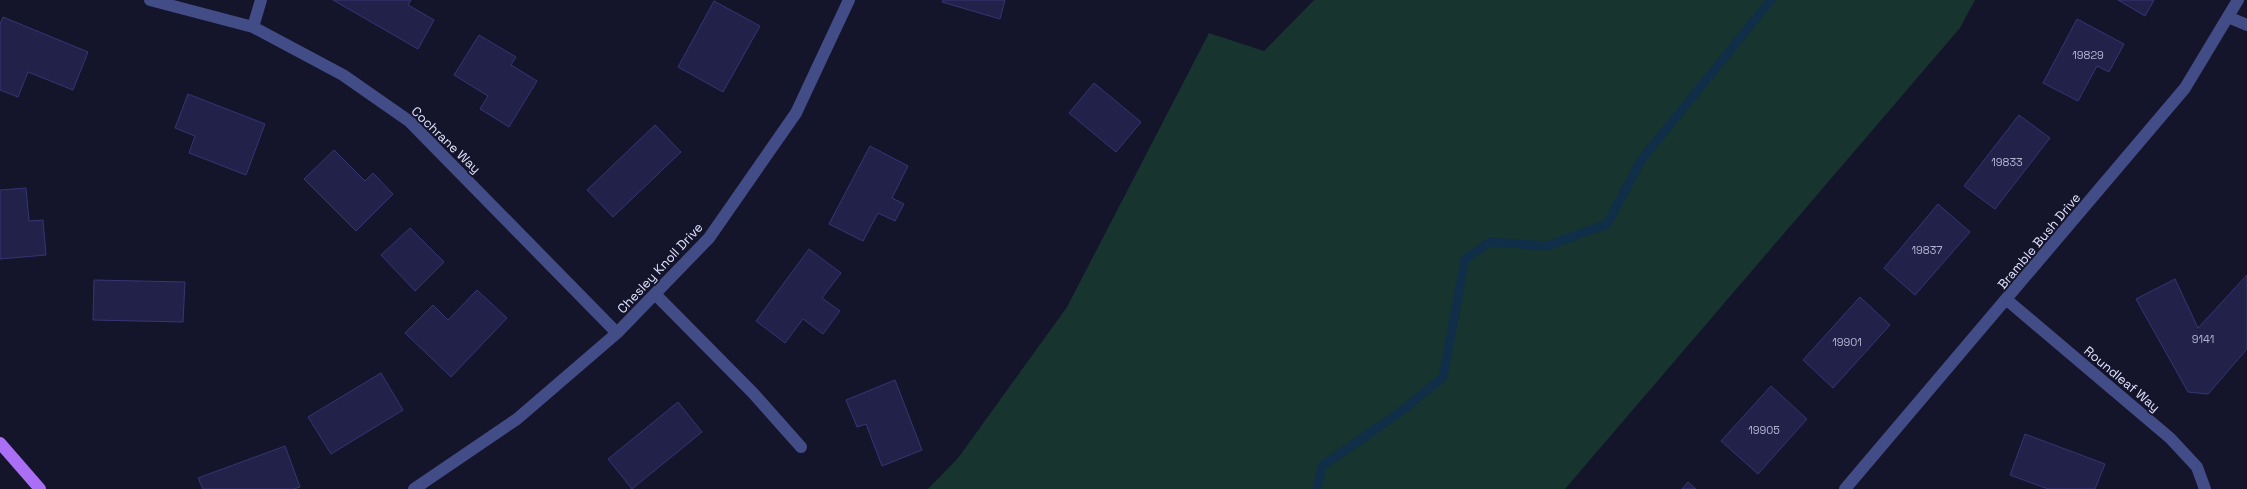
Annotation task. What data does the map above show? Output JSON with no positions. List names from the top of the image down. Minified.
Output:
{"streets":{"street":["Cochrane Way","Bramble Bush Drive","Chesley Knoll Drive","Roundleaf Way"]},"crossings":[["Cochrane Way","Chesley Knoll Drive"],["Bramble Bush Drive","Roundleaf Way"]],"house_numbers":["19829","19833","19837","9141","19901","19905"]}
